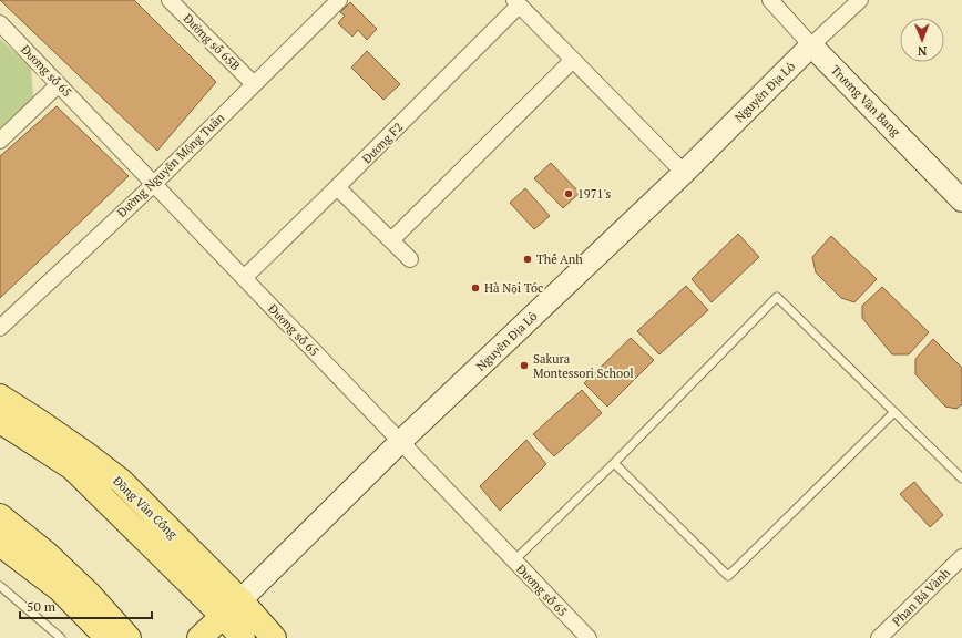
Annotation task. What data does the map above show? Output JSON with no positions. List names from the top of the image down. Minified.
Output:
{"streets":{"main road":["Đồng Văn Cống"],"street":["Đường số 65B","Đương số 65","Nguyễn Địa Lô","Trương Văn Bang","Đương F2","Đường Nguyễn Mộng Tuân","Phan Bá Vành"]},"crossings":[["Đường số 65B","Đường Nguyễn Mộng Tuân"],["Đương số 65","Nguyễn Địa Lô"],["Đương số 65","Đương F2"],["Đương số 65","Đường Nguyễn Mộng Tuân"],["Nguyễn Địa Lô","Trương Văn Bang"],["Nguyễn Địa Lô","Đồng Văn Cống"]],"places":["1971's","Thế Anh","Hà Nội Tóc","Sakura Montessori School"],"scale_bar":"50 m","north":"bottom"}
